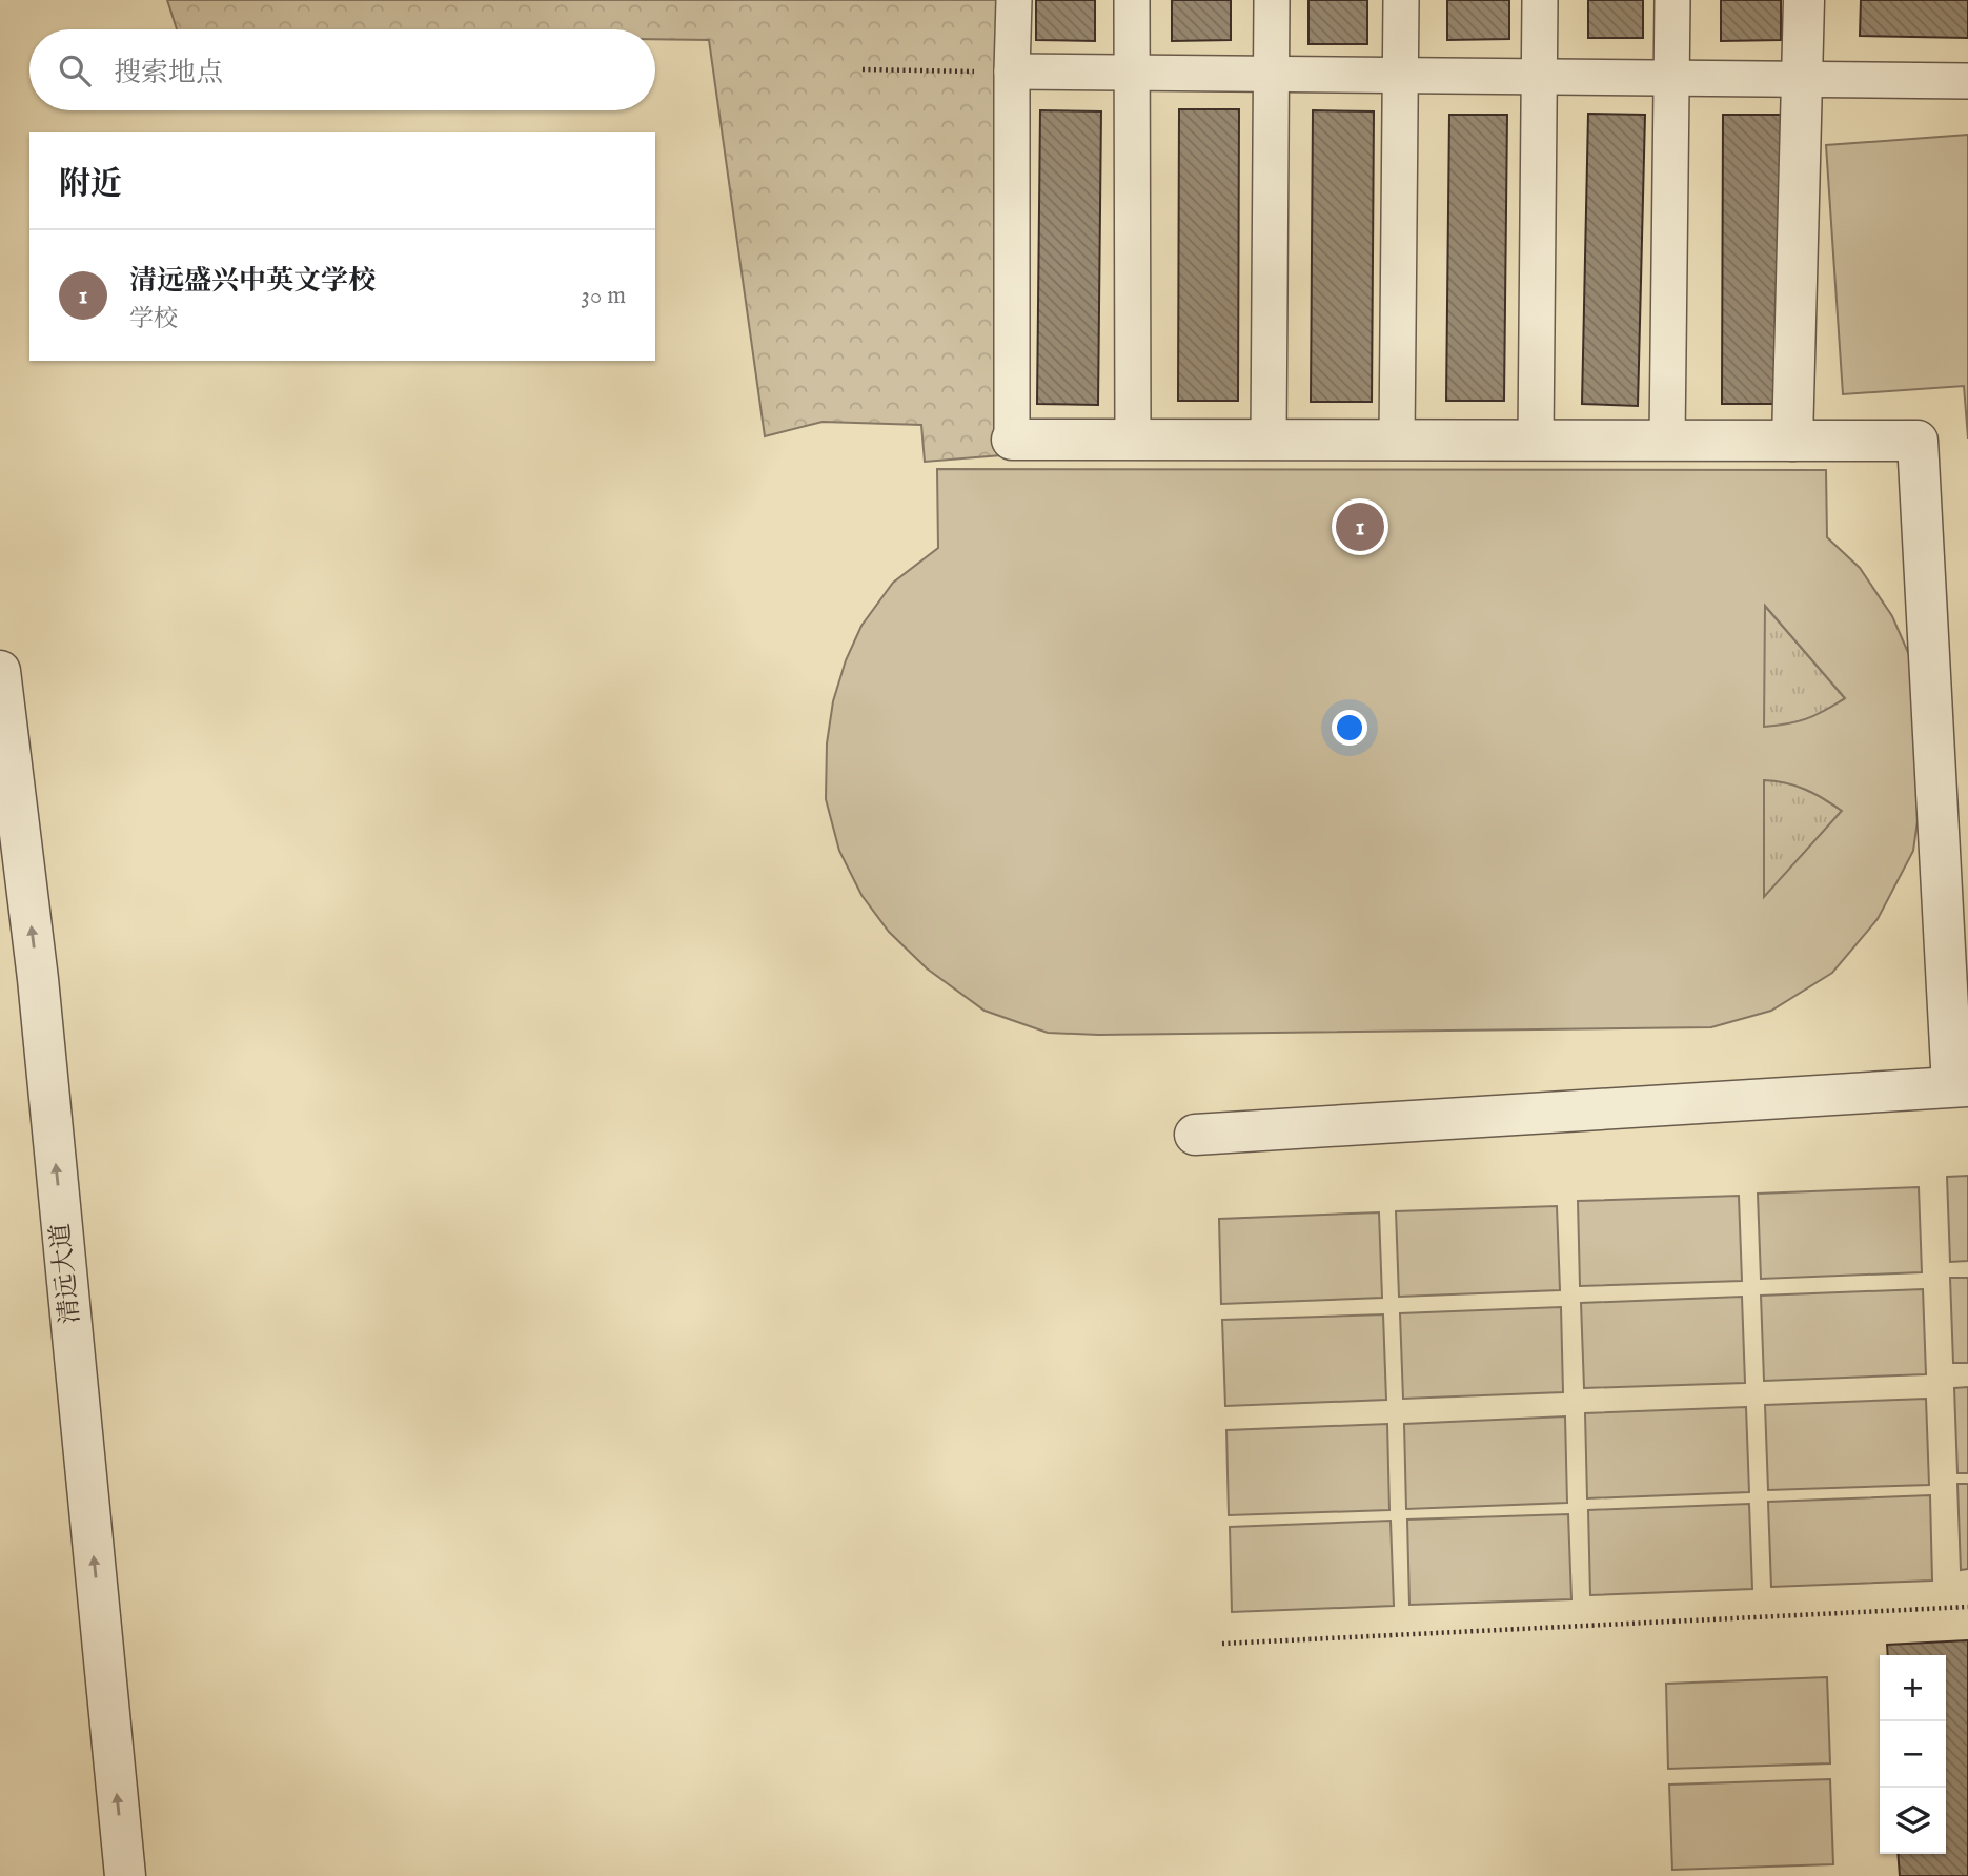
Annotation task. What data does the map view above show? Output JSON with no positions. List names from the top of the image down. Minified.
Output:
{"streets":{"street":["清远大道"]},"one_way":["清远大道"],"page":{"search":"搜索地点","heading":"附近","list":[{"mark":"1","name":"清远盛兴中英文学校","note":"学校","value":"30 m"}],"pins":"1","map_buttons":["+","−"]}}
